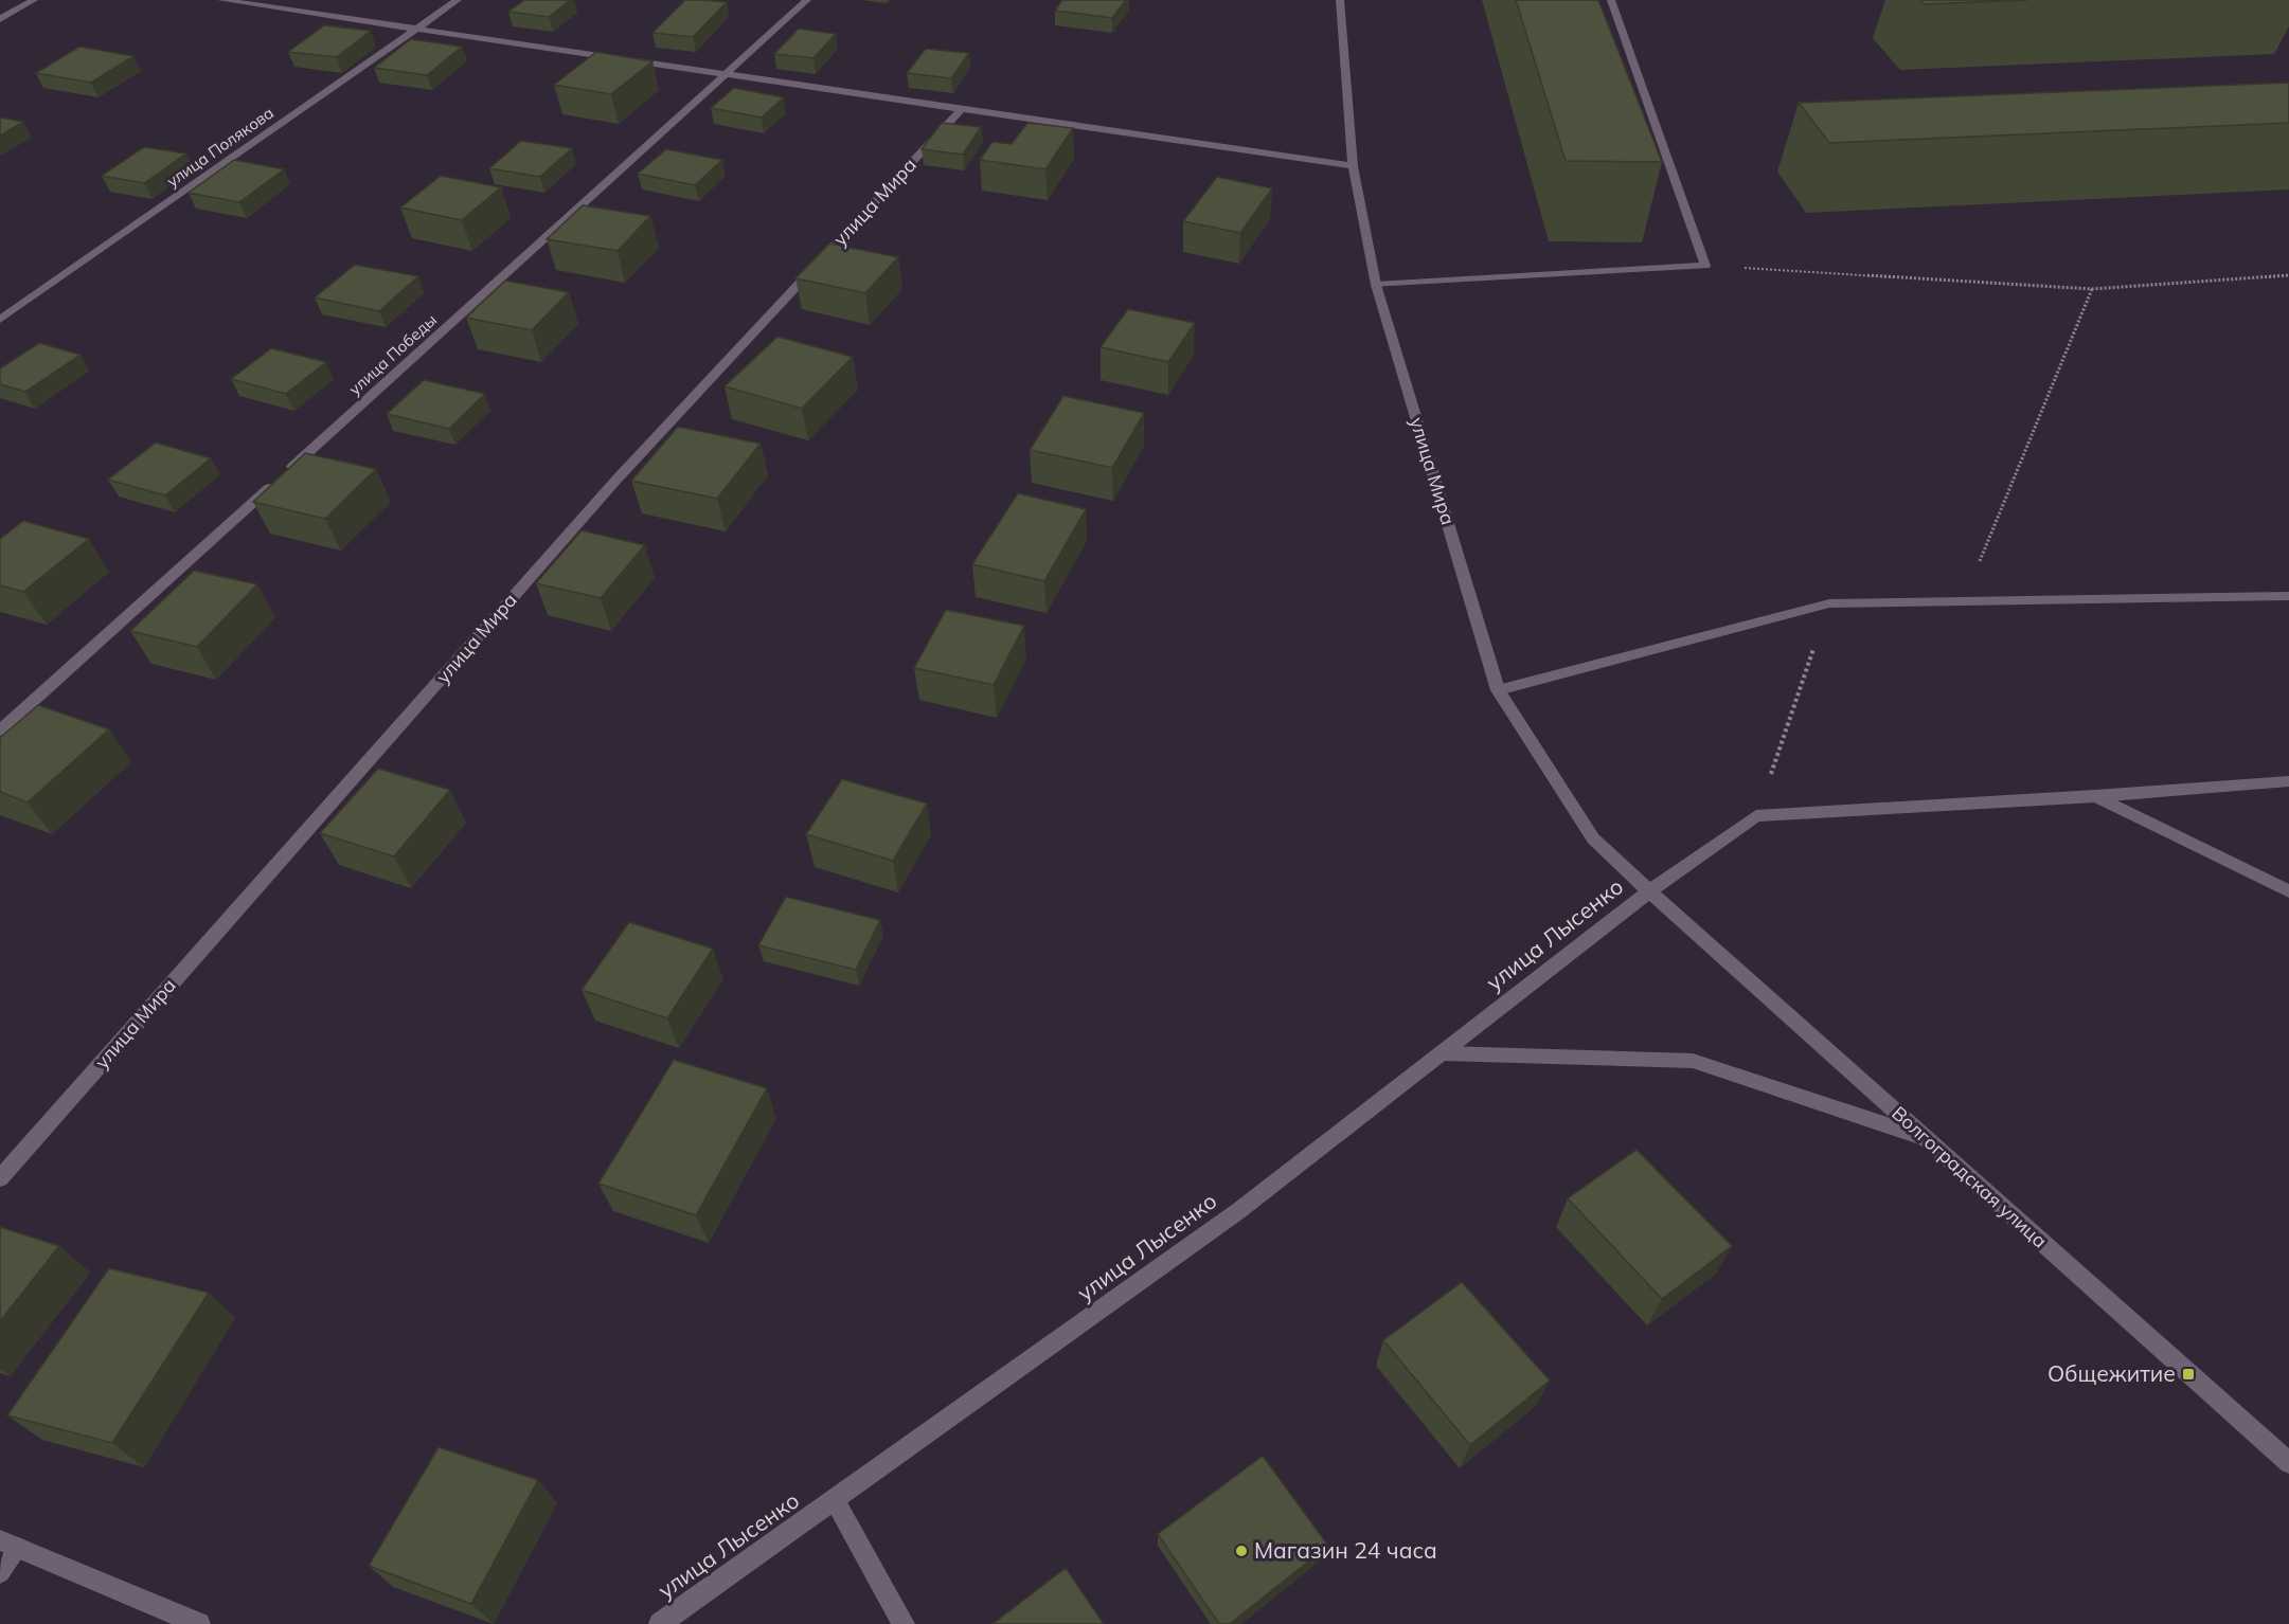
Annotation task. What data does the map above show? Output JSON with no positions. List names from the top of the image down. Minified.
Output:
{"streets":{"street":["улица Полякова","улица Мира","улица Победы","улица Лысенко","Волгоградская улица"]},"crossings":[["улица Мира","улица Лысенко"],["улица Мира","Волгоградская улица"],["улица Лысенко","Волгоградская улица"]],"places":{"transit":["Общежитие"],"other":["Магазин 24 часа"]}}
